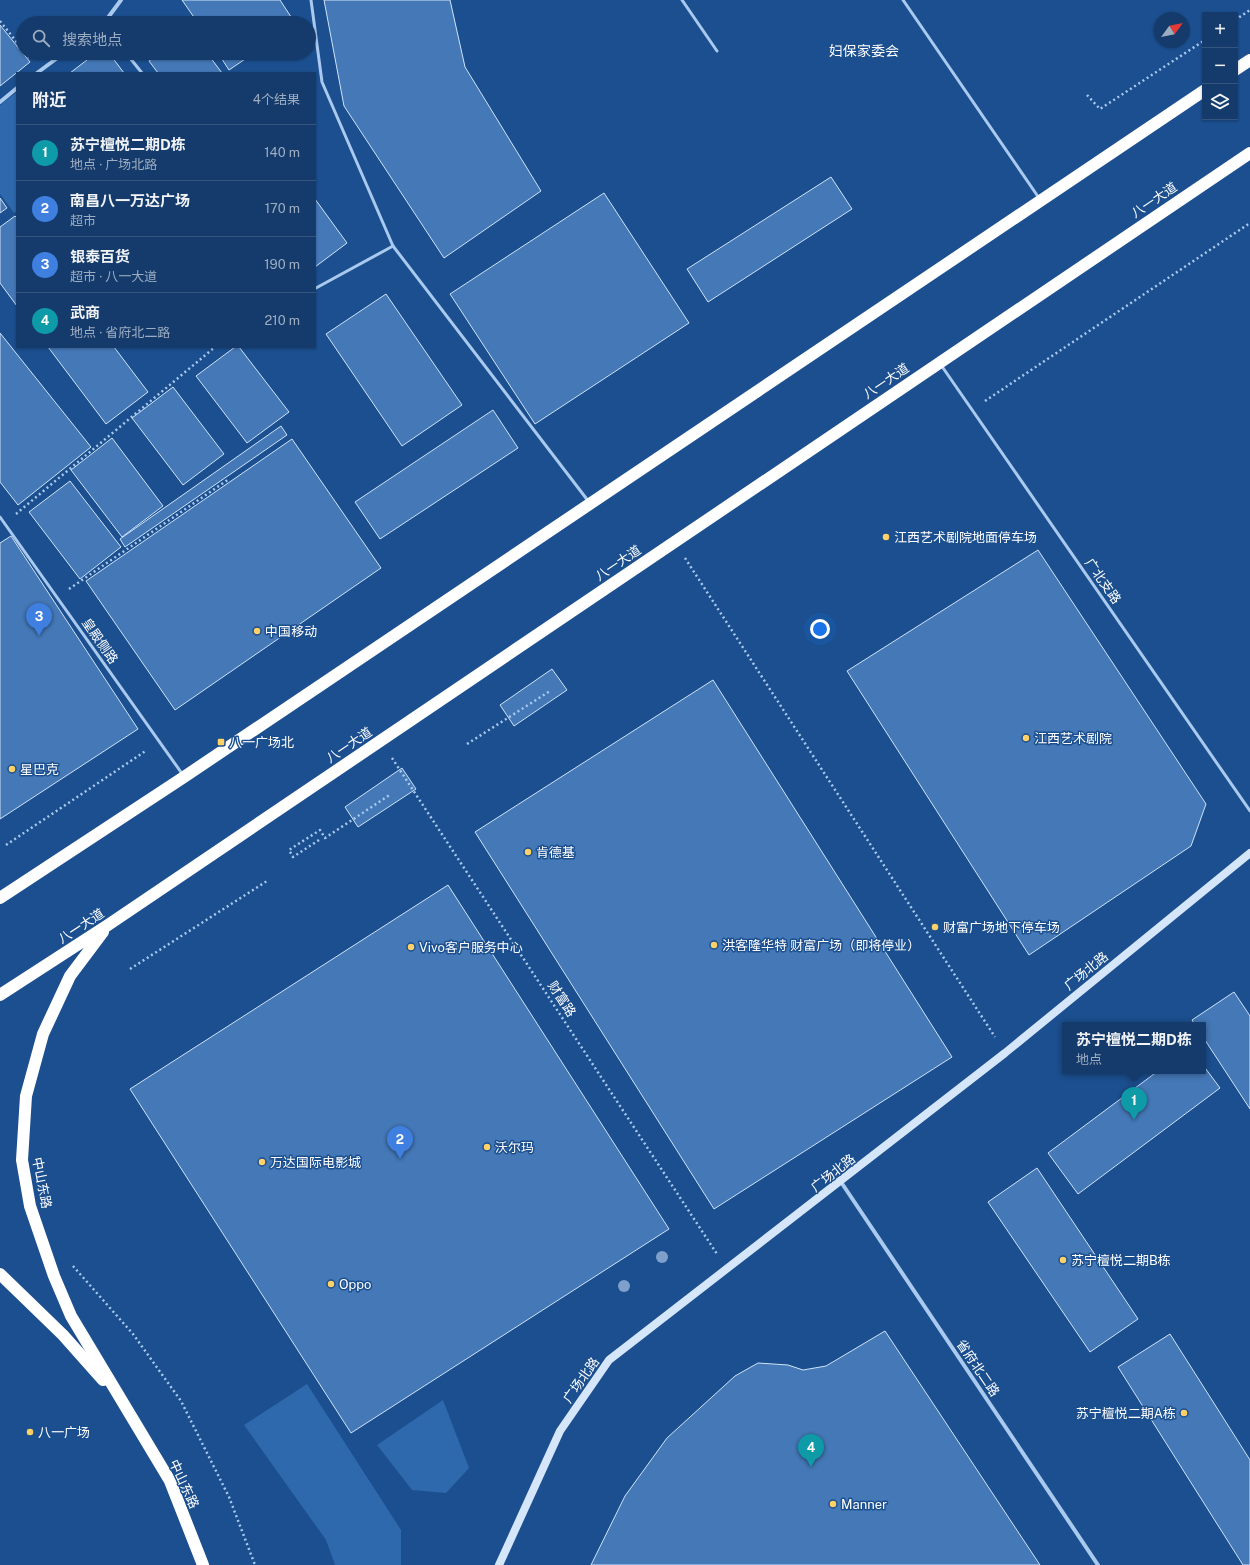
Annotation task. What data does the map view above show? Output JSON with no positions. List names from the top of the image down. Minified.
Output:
{"streets":{"highway":["八一大道","中山东路"],"street":["广场北路","省府北二路"],"lane":["广北支路","皇殿侧路"],"path":["财富路"]},"crossings":[["八一大道","广北支路"],["八一大道","财富路"],["八一大道","中山东路"],["广场北路","财富路"],["广场北路","省府北二路"]],"districts":["妇保家委会"],"places":{"other":["江西艺术剧院地面停车场","中国移动","江西艺术剧院","星巴克","肯德基","财富广场地下停车场","洪客隆华特 财富广场（即将停业）","Vivo客户服务中心","沃尔玛","万达国际电影城","苏宁檀悦二期B栋","Oppo","苏宁檀悦二期A栋","八一广场","Manner"],"transit":["八一广场北"]},"north":"top right","page":{"map_buttons":["+","−"],"search":"搜索地点","heading":["附近","4个结果"],"list":[{"mark":"1","name":"苏宁檀悦二期D栋","note":"地点 · 广场北路","value":"140 m"},{"mark":"2","name":"南昌八一万达广场","note":"超市","value":"170 m"},{"mark":"3","name":"银泰百货","note":"超市 · 八一大道","value":"190 m"},{"mark":"4","name":"武商","note":"地点 · 省府北二路","value":"210 m"}],"pins":["3","1","2","4"],"popup":["苏宁檀悦二期D栋","地点"]}}
